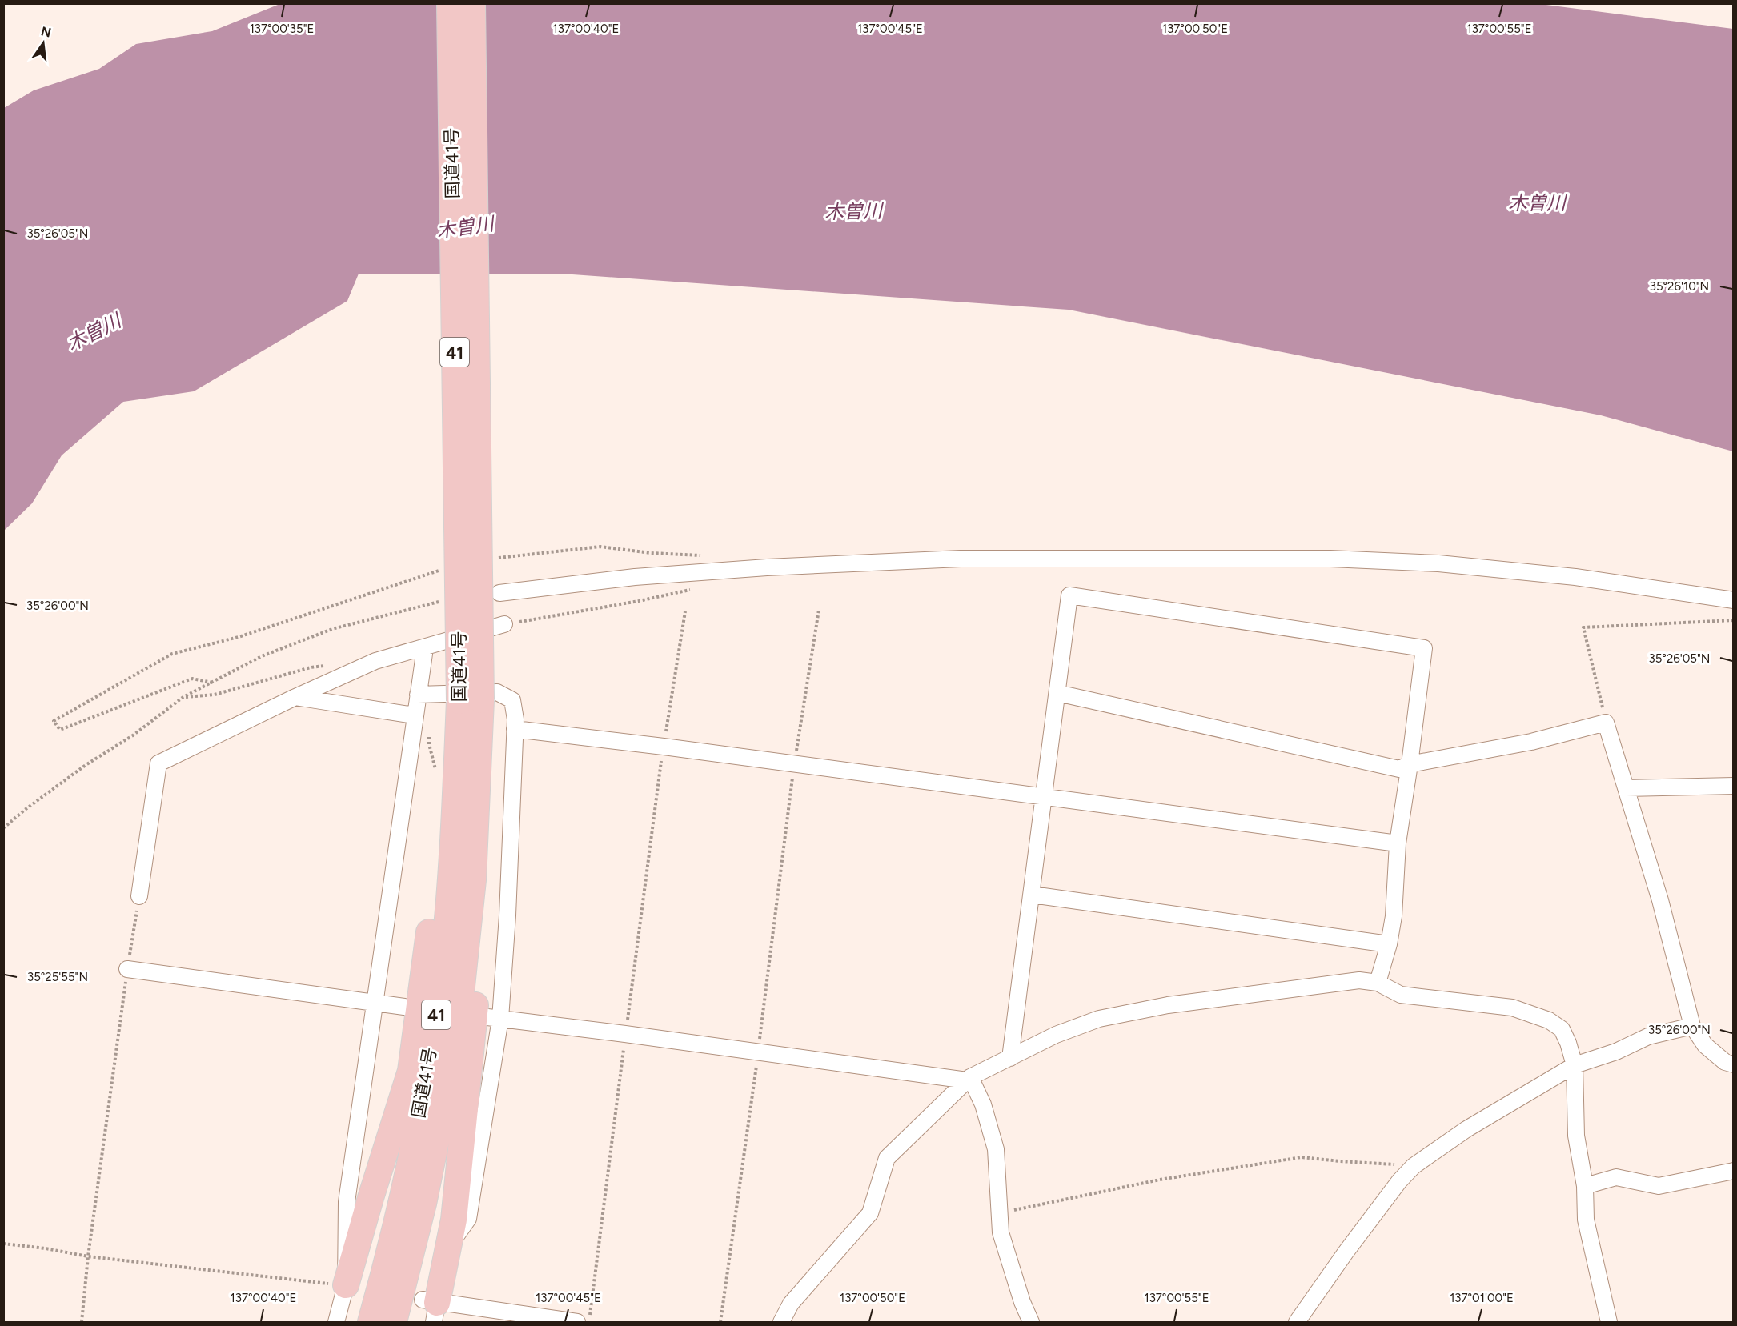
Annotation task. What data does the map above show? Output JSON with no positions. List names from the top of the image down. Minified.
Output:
{"streets":{"highway":["国道41号","41"]},"water":["木曽川"],"north":"top","coordinates":["137°00'35\"E","137°00'40\"E","137°00'45\"E","137°00'50\"E","137°00'55\"E","35°26'05\"N","35°26'10\"N","35°26'00\"N","35°25'55\"N","137°01'00\"E"]}
